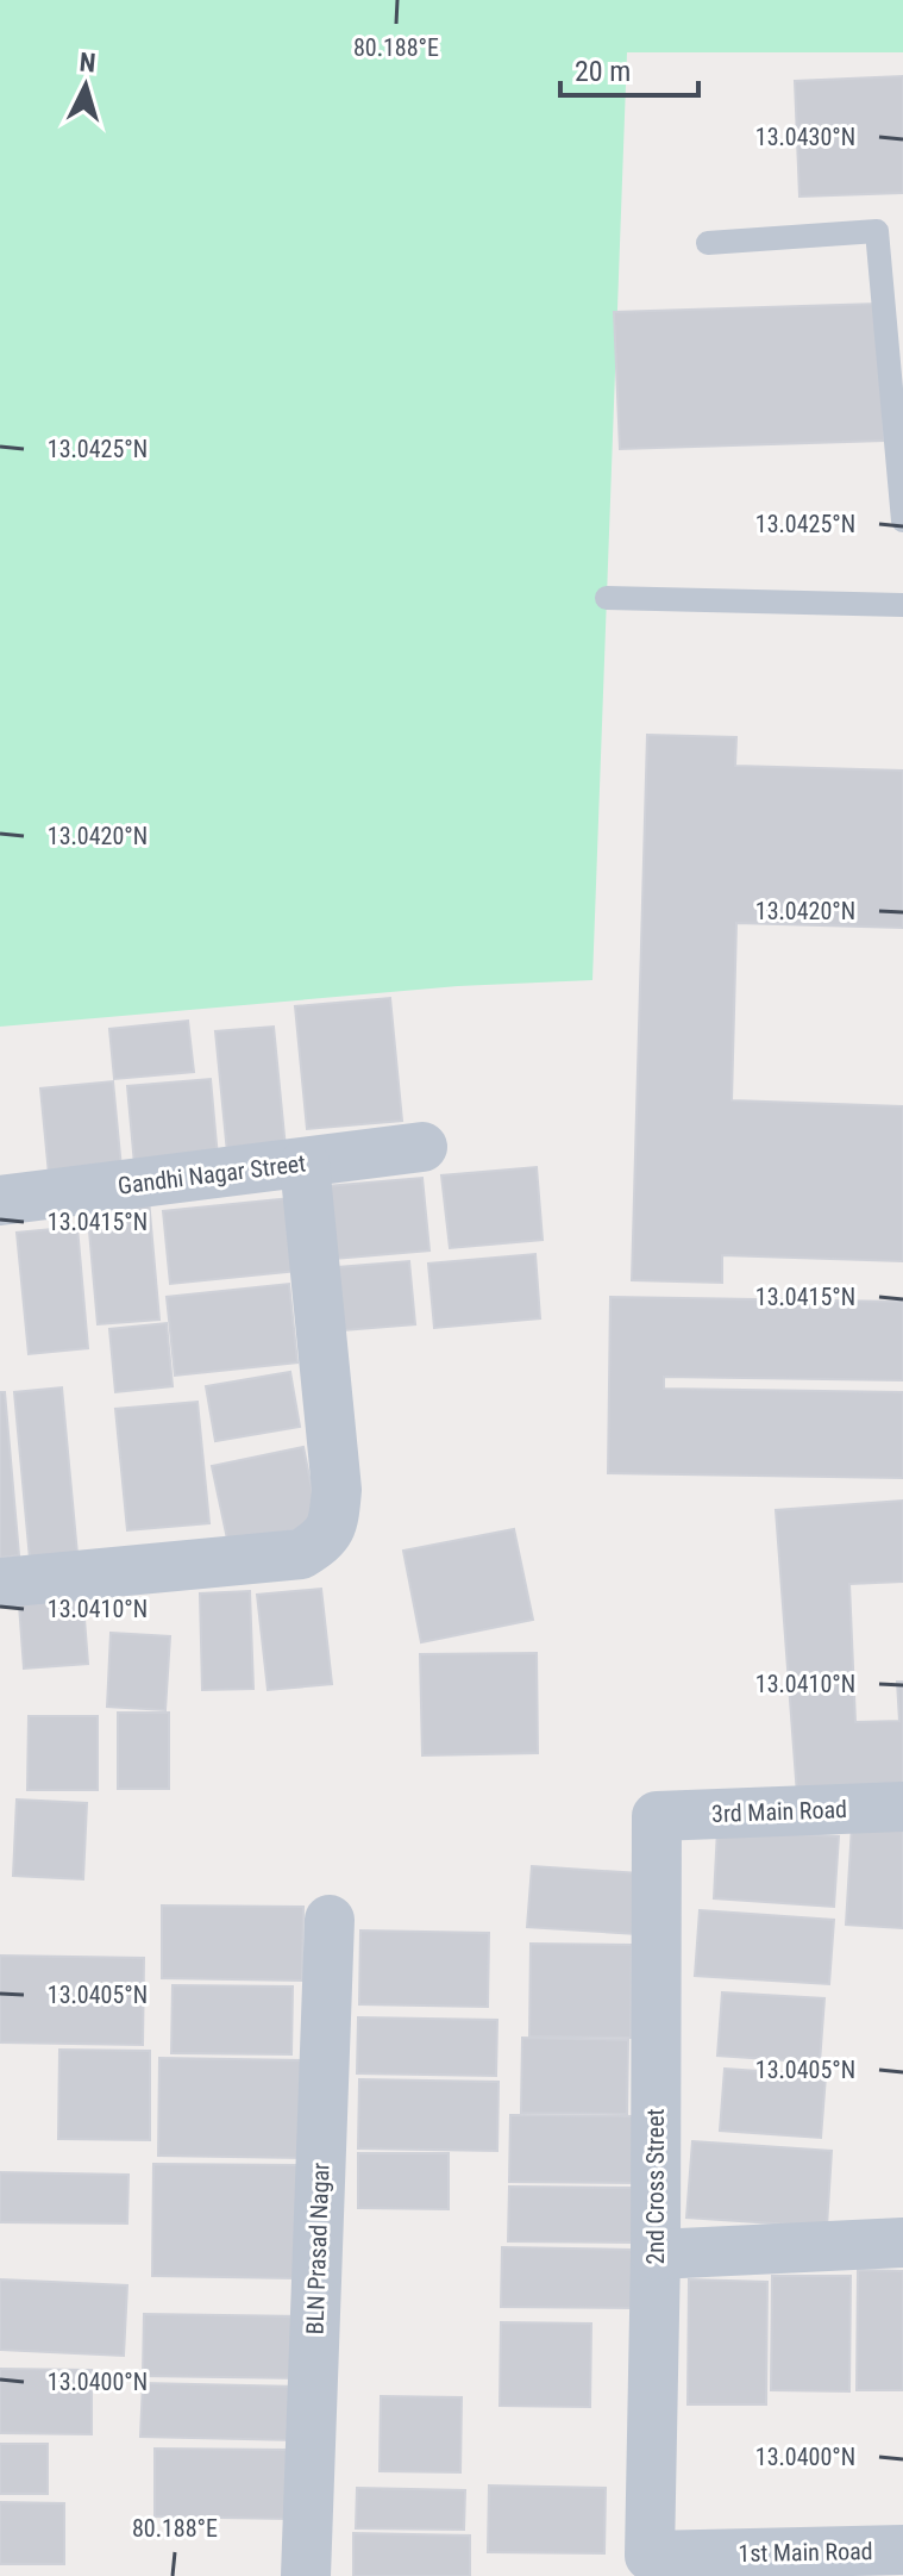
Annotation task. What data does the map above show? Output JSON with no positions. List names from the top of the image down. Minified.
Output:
{"streets":{"street":["Gandhi Nagar Street","3rd Main Road","2nd Cross Street","BLN Prasad Nagar","1st Main Road"]},"crossings":[["3rd Main Road","2nd Cross Street"],["2nd Cross Street","1st Main Road"]],"scale_bar":"20 m","north":"top","coordinates":["80.188°E","13.0430°N","13.0425°N","13.0420°N","13.0415°N","13.0410°N","13.0405°N","13.0400°N"]}
